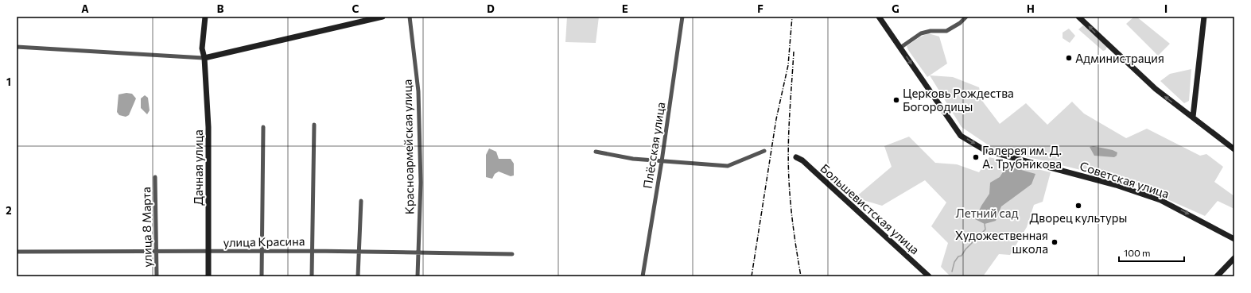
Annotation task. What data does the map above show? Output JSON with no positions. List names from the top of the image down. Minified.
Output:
{"streets":{"main road":["Дачная улица","Советская улица","Большевистская улица"],"street":["Плёсская улица","Красноармейская улица","улица 8 Марта","улица Красина"]},"crossings":[["Красноармейская улица","улица Красина"],["Дачная улица","улица Красина"],["улица 8 Марта","улица Красина"]],"one_way":["Советская улица"],"parks":["Летний сад"],"places":["Администрация","Церковь Рождества Богородицы","Галерея им. Д. А. Трубникова","Дворец культуры","Художественная школа"],"scale_bar":"100 m","grid":{"columns":["A","B","C","D","E","F","G","H","I"],"rows":["1","2"]}}
